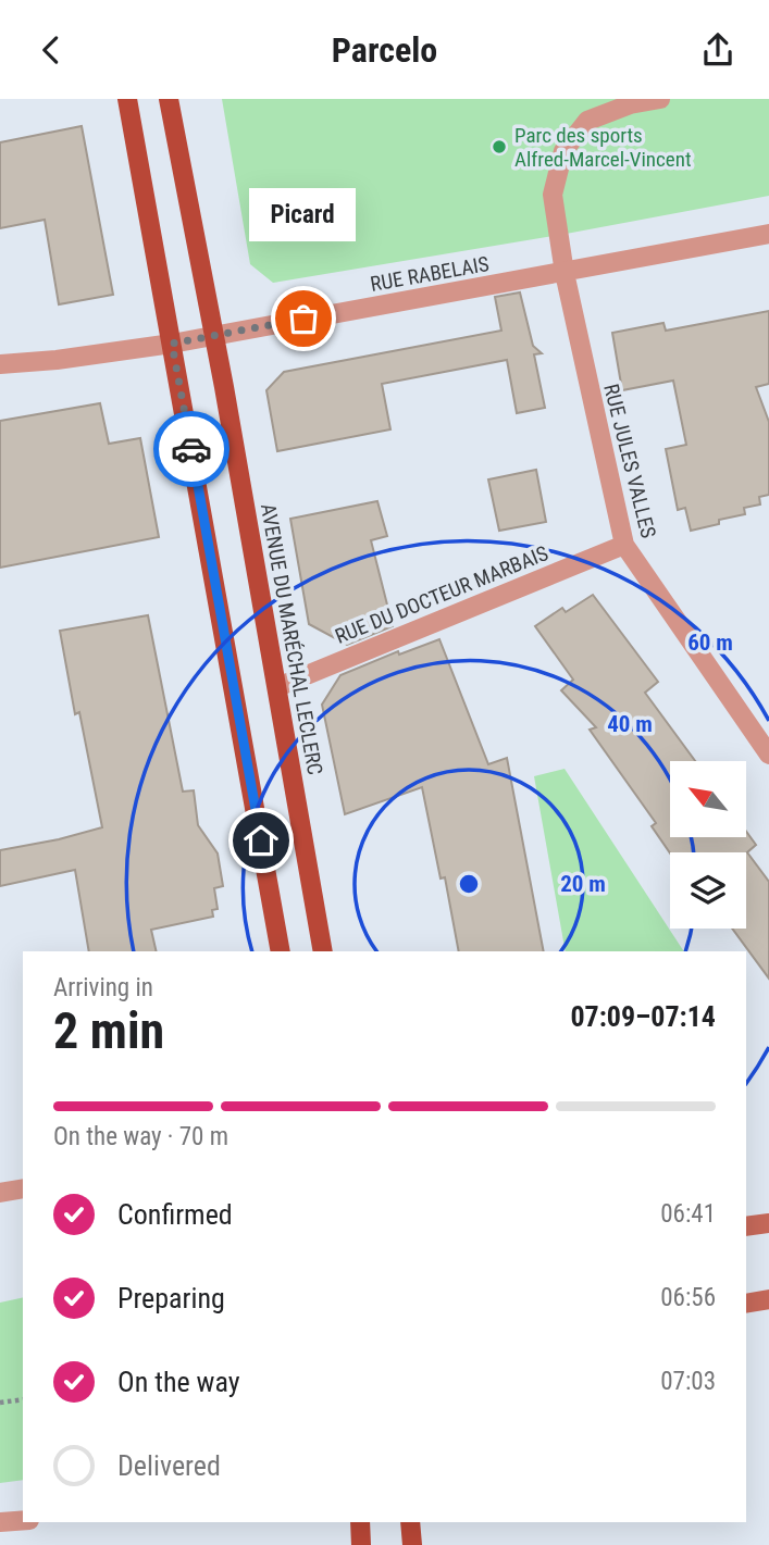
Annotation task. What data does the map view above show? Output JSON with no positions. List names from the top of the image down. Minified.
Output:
{"streets":{"main road":["AVENUE DU MARÉCHAL LECLERC"],"street":["RUE RABELAIS","RUE JULES VALLES","RUE DU DOCTEUR MARBAIS"]},"crossings":[["RUE RABELAIS","RUE JULES VALLES"],["RUE RABELAIS","AVENUE DU MARÉCHAL LECLERC"],["RUE JULES VALLES","RUE DU DOCTEUR MARBAIS"],["RUE DU DOCTEUR MARBAIS","AVENUE DU MARÉCHAL LECLERC"]],"places":["Parc des sports Alfred-Marcel-Vincent","Picard"],"north":"top left","page":{"header":"Parcelo","bubble":"Picard","heading":["2 min","Arriving in","07:09–07:14"],"bar":"On the way · 70 m","list":[["Confirmed","06:41"],["Preparing","06:56"],["On the way","07:03"],"Delivered"]},"rings":["60 m","40 m","20 m"]}
